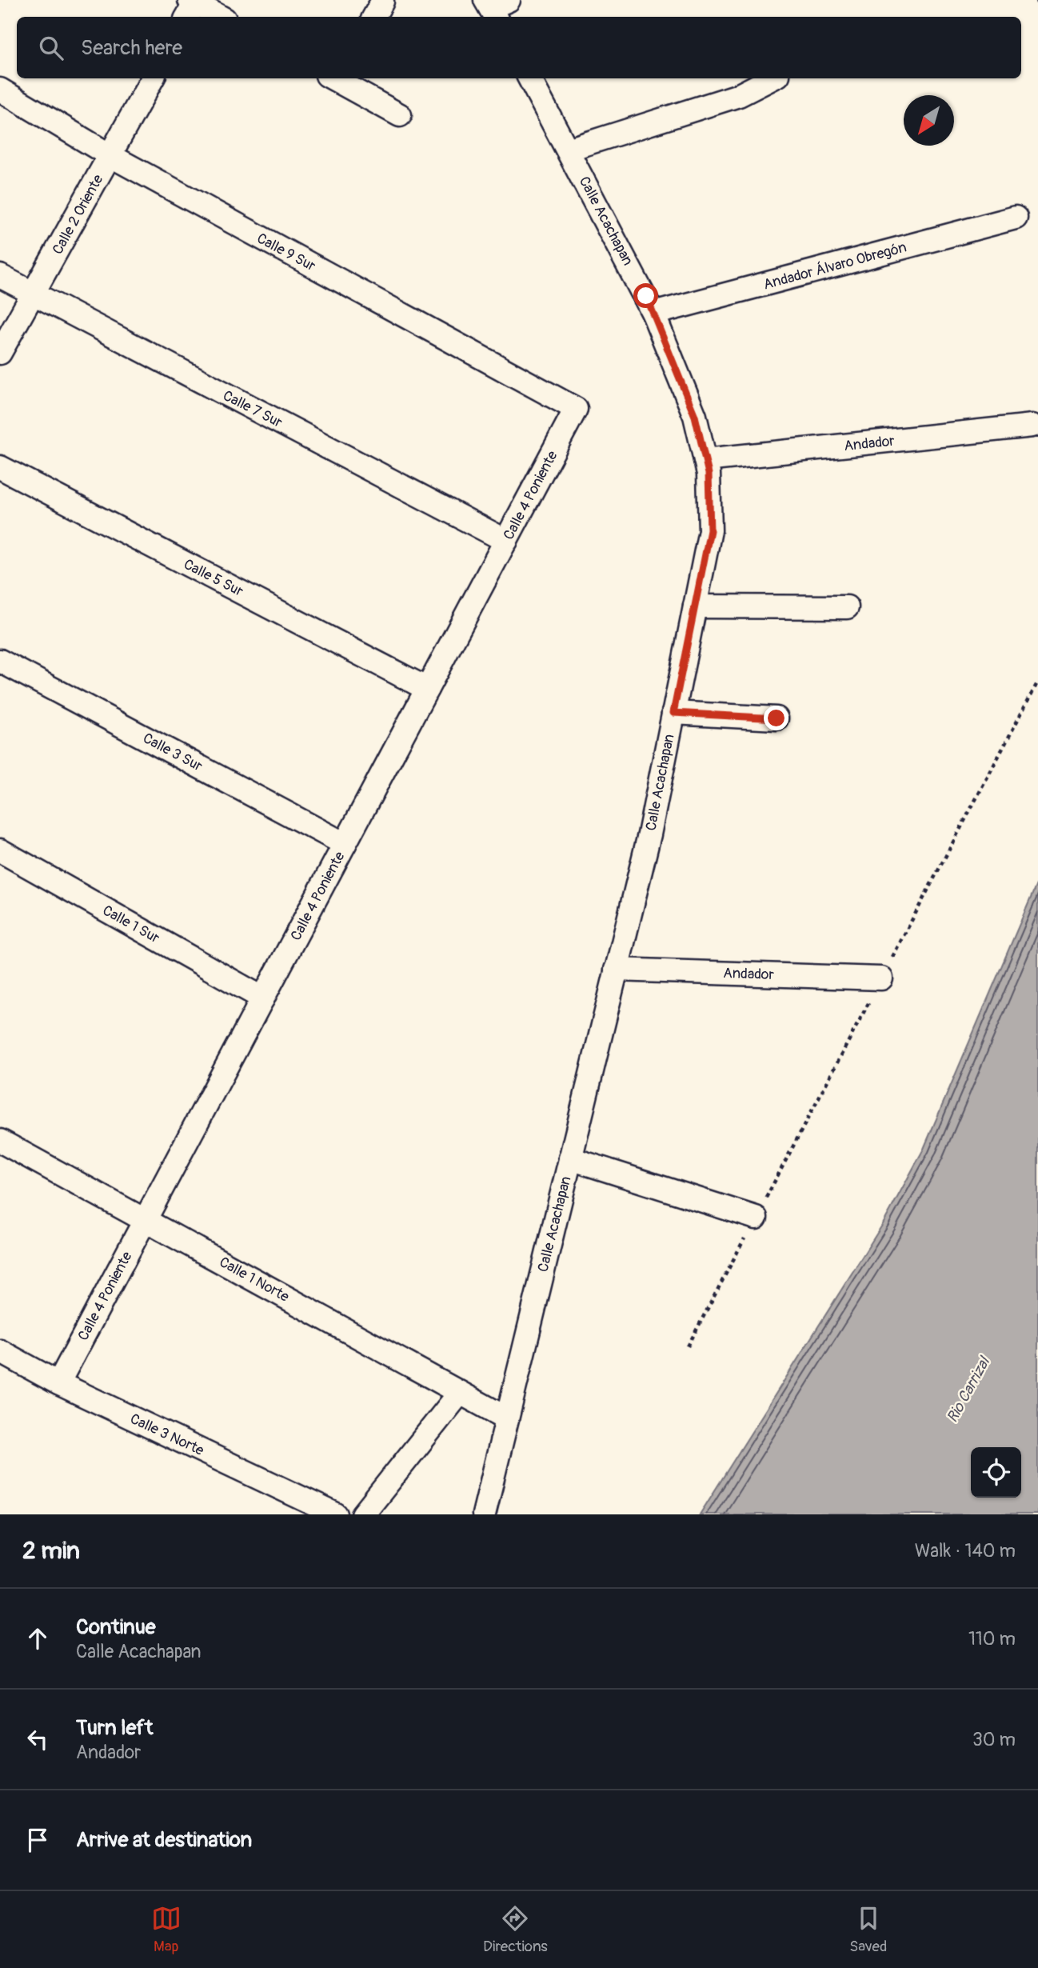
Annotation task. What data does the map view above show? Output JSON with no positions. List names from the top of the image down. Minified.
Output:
{"streets":{"street":["Calle 2 Oriente","Calle Acachapan","Calle 9 Sur","Andador Álvaro Obregón","Calle 7 Sur","Andador","Calle 4 Poniente","Calle 5 Sur","Calle 3 Sur","Calle 1 Sur","Calle 1 Norte","Calle 3 Norte"]},"crossings":[["Calle 2 Oriente","Calle 9 Sur"],["Calle 2 Oriente","Calle 7 Sur"],["Calle Acachapan","Andador Álvaro Obregón"],["Calle Acachapan","Andador"],["Calle Acachapan","Calle 1 Norte"],["Calle 9 Sur","Calle 4 Poniente"],["Calle 7 Sur","Calle 4 Poniente"],["Calle 4 Poniente","Calle 5 Sur"],["Calle 4 Poniente","Calle 3 Sur"],["Calle 4 Poniente","Calle 1 Sur"],["Calle 4 Poniente","Calle 1 Norte"],["Calle 4 Poniente","Calle 3 Norte"]],"water":["Rio Carrizal"],"north":"bottom left","page":{"search":"Search here","heading":["2 min","Walk · 140 m"],"list":[["Continue","Calle Acachapan","110 m"],["Turn left","Andador","30 m"],"Arrive at destination"],"nav":["Map","Directions","Saved"]}}
